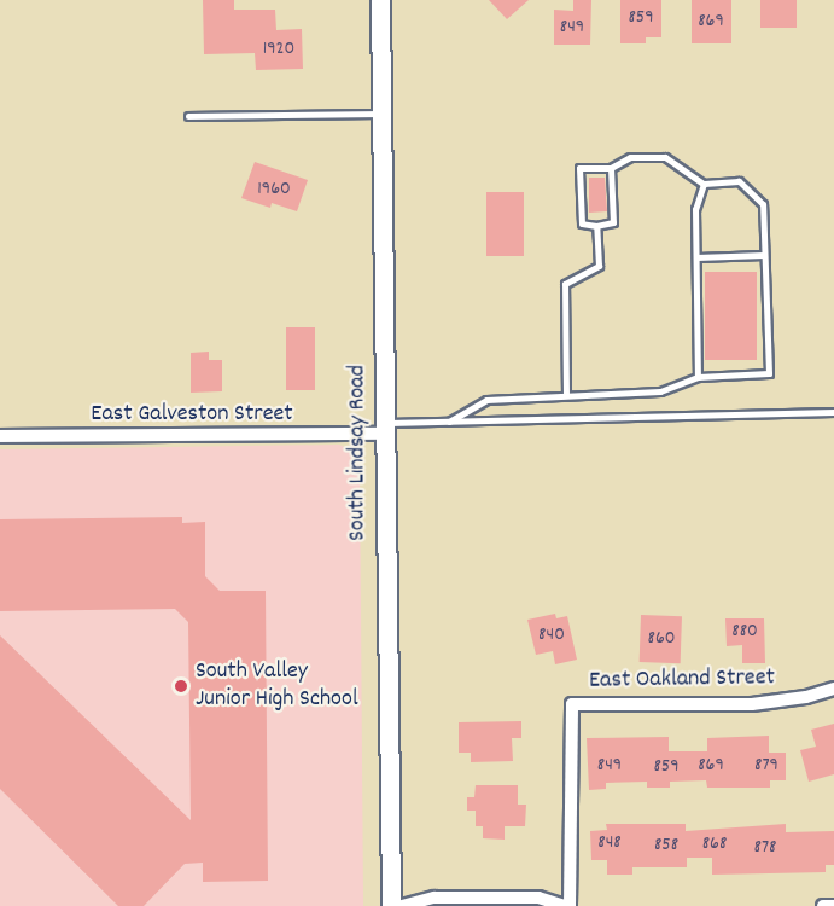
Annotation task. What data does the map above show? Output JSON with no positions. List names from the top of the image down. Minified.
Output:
{"streets":{"main road":["South Lindsay Road"],"street":["East Galveston Street","East Oakland Street"]},"crossings":[["East Galveston Street","South Lindsay Road"]],"places":["South Valley Junior High School"],"house_numbers":["859","869","849","1920","1960","880","840","860","849","869","879","859","848","868","858","878"]}
